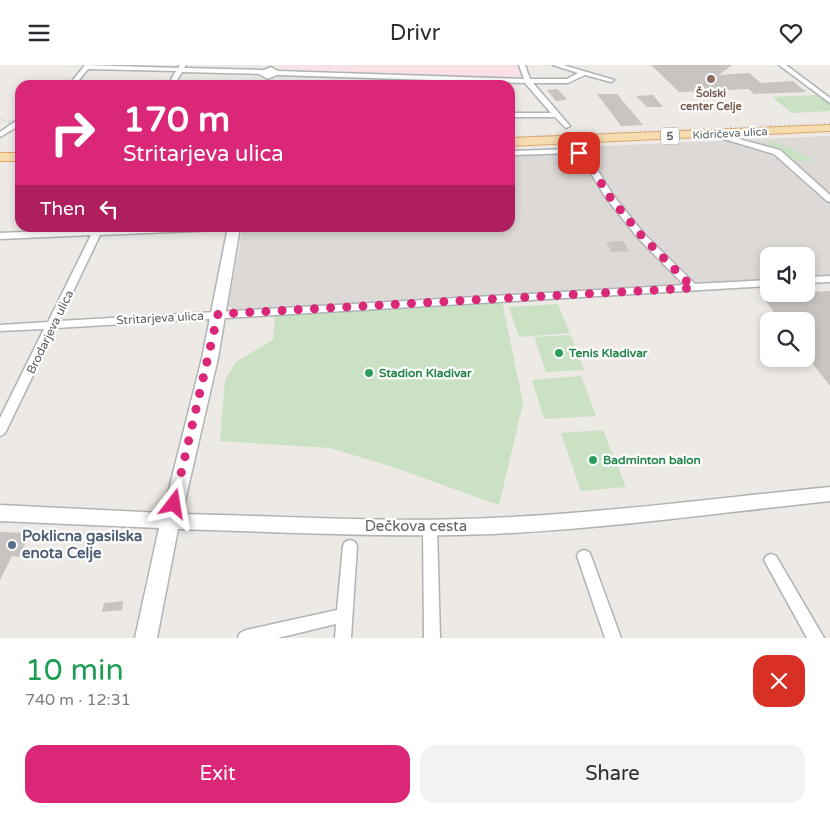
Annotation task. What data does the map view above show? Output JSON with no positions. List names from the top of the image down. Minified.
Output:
{"streets":{"main road":["Kidričeva ulica","5"],"street":["Stritarjeva ulica","Brodarjeva ulica","Dečkova cesta"]},"crossings":[["Stritarjeva ulica","Brodarjeva ulica"]],"places":["Šolski center Celje","Tenis Kladivar","Stadion Kladivar","Badminton balon","Poklicna gasilska enota Celje"],"page":{"header":"Drivr","turn":["170 m","Stritarjeva ulica"],"then":"Then","heading":["10 min","740 m · 12:31"],"buttons":["Exit","Share"]}}
